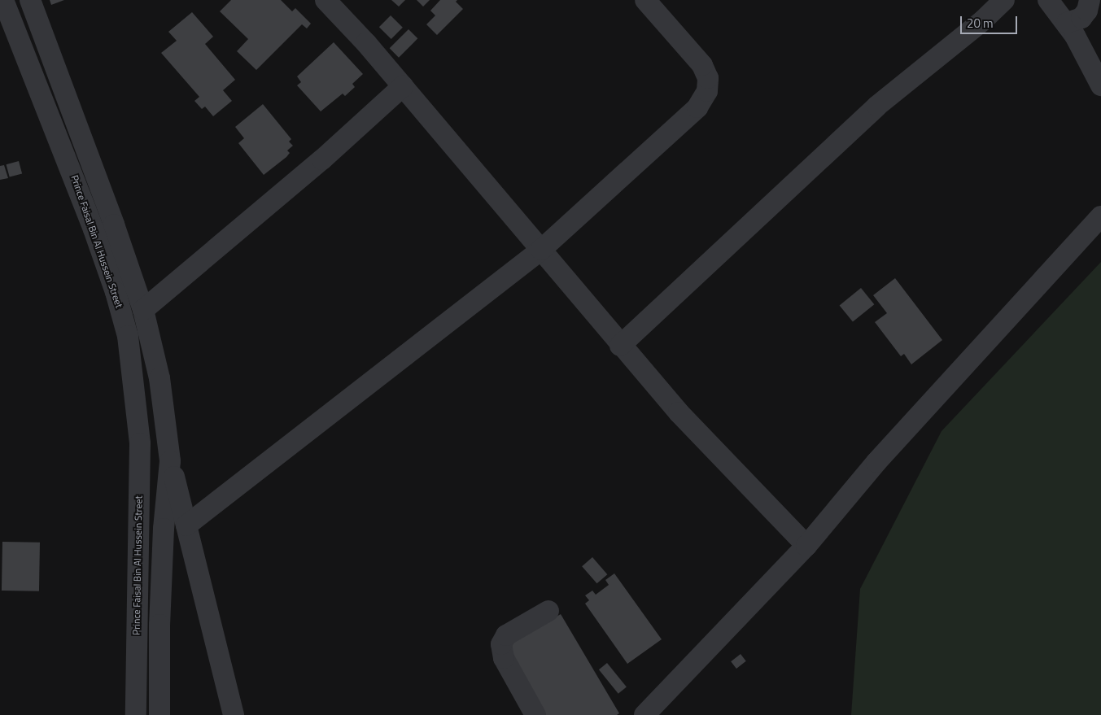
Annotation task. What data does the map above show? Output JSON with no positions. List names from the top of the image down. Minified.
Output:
{"streets":{"street":["Prince Faisal Bin Al Hussein Street"]},"scale_bar":"20 m"}
